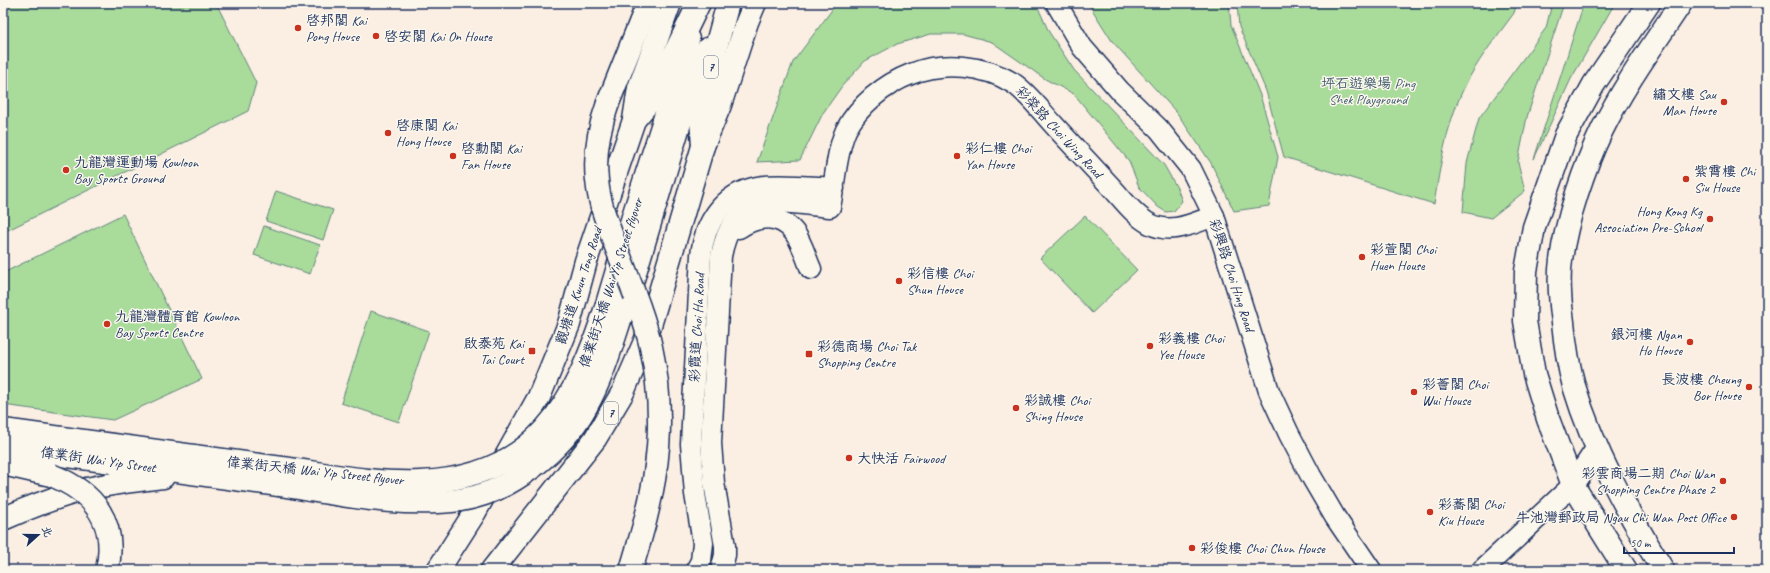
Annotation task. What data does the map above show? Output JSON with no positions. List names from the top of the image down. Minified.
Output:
{"streets":{"main road":["7","偉業街天橋 Wai Yip Street flyover","觀塘道 Kwun Tong Road","偉業街 Wai Yip Street"],"street":["彩榮路 Choi Wing Road","彩興路 Choi Hing Road","彩霞道 Choi Ha Road"]},"crossings":[["彩榮路 Choi Wing Road","彩興路 Choi Hing Road"],["彩榮路 Choi Wing Road","彩霞道 Choi Ha Road"],["偉業街天橋 Wai Yip Street flyover","偉業街 Wai Yip Street"]],"parks":["坪石遊樂場 Ping Shek Playground"],"places":{"other":["啓邦閣 Kai Pong House","啓安閣 Kai On House","繡文樓 Sau Man House","啓康閣 Kai Hong House","啓勳閣 Kai Fan House","彩仁樓 Choi Yan House","九龍灣運動場 Kowloon Bay Sports Ground","紫霄樓 Chi Siu House","Hong Kong Kg Association Pre-School","彩萱閣 Choi Huen House","彩信樓 Choi Shun House","九龍灣體育館 Kowloon Bay Sports Centre","銀河樓 Ngan Ho House","彩義樓 Choi Yee House","長波樓 Cheung Bor House","彩薈閣 Choi Wui House","彩誠樓 Choi Shing House","大快活 Fairwood","彩雲商場二期 Choi Wan Shopping Centre Phase 2","彩蕎閣 Choi Kiu House","牛池灣郵政局 Ngau Chi Wan Post Office","彩俊樓 Choi Chun House"],"transit":["啟泰苑 Kai Tai Court","彩德商場 Choi Tak Shopping Centre"]},"scale_bar":"50 m","north":"right"}
